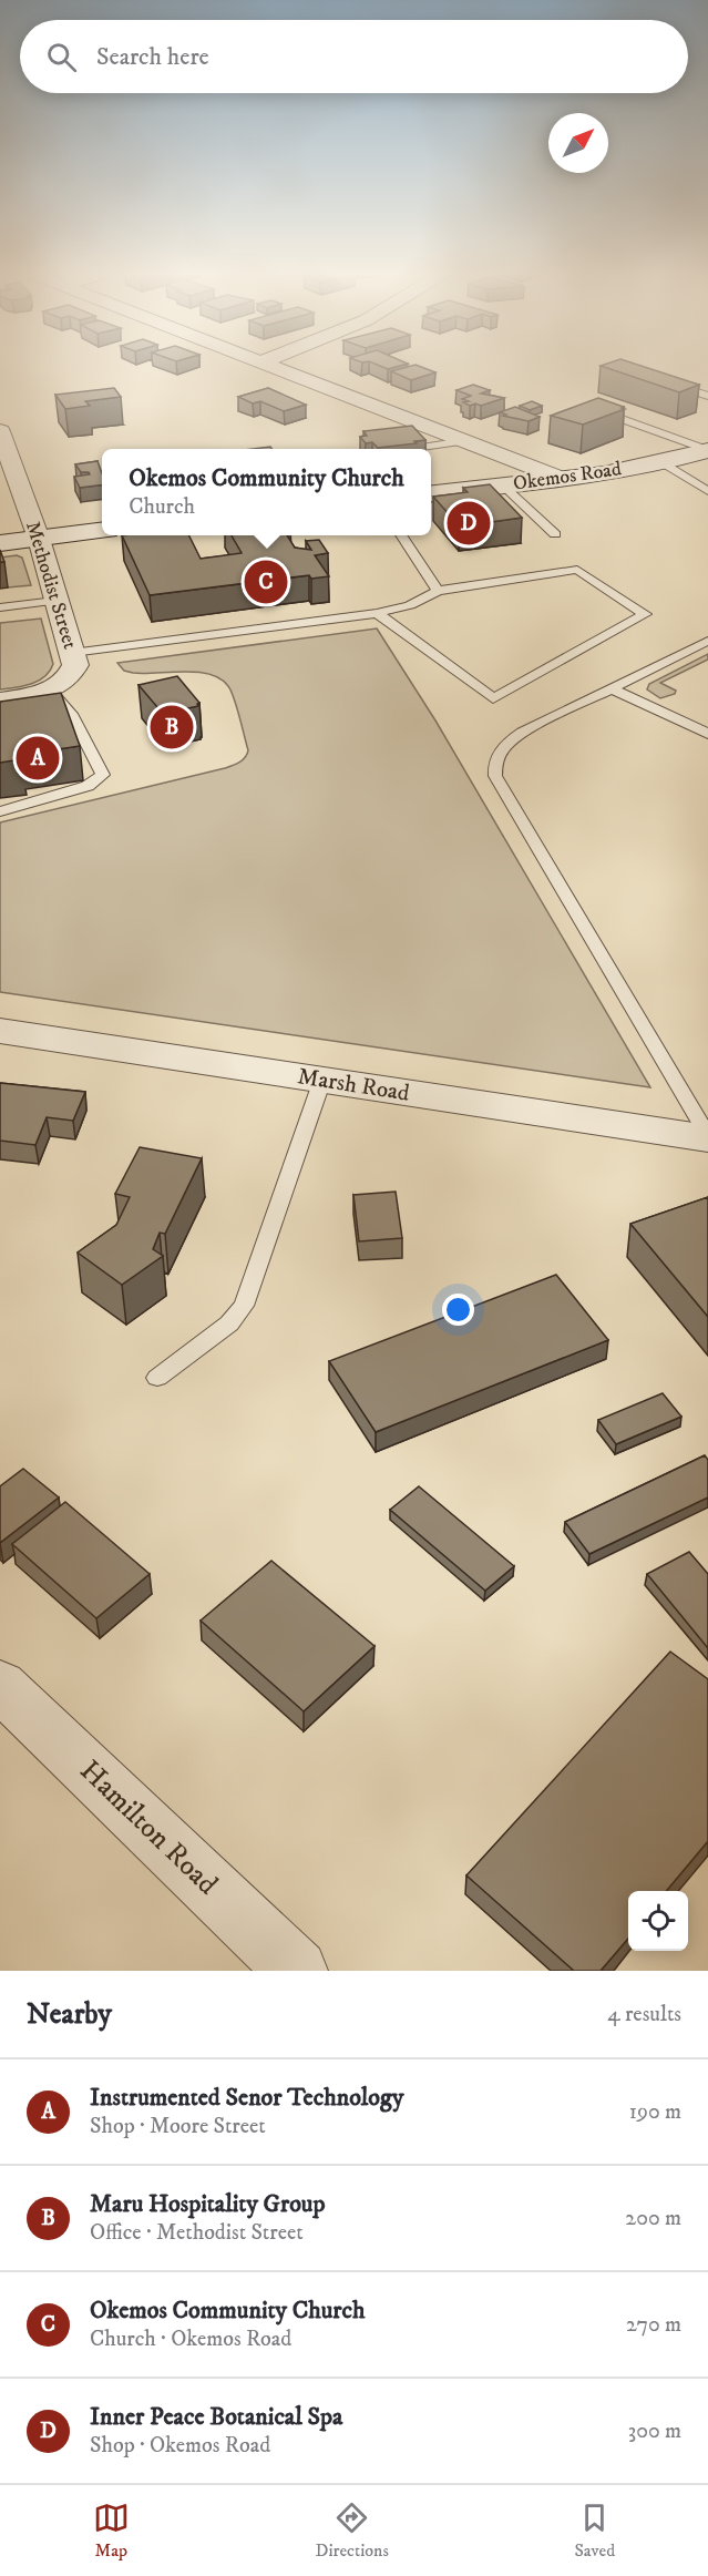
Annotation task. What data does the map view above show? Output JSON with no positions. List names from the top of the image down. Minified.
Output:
{"streets":{"street":["Okemos Road","Methodist Street","Marsh Road","Hamilton Road"]},"north":"top right","page":{"search":"Search here","popup":["Okemos Community Church","Church"],"pins":["D","C","B","A"],"heading":["Nearby","4 results"],"list":[{"mark":"A","name":"Instrumented Senor Technology","note":"Shop · Moore Street","value":"190 m"},{"mark":"B","name":"Maru Hospitality Group","note":"Office · Methodist Street","value":"200 m"},{"mark":"C","name":"Okemos Community Church","note":"Church · Okemos Road","value":"270 m"},{"mark":"D","name":"Inner Peace Botanical Spa","note":"Shop · Okemos Road","value":"300 m"}],"nav":["Map","Directions","Saved"]}}
